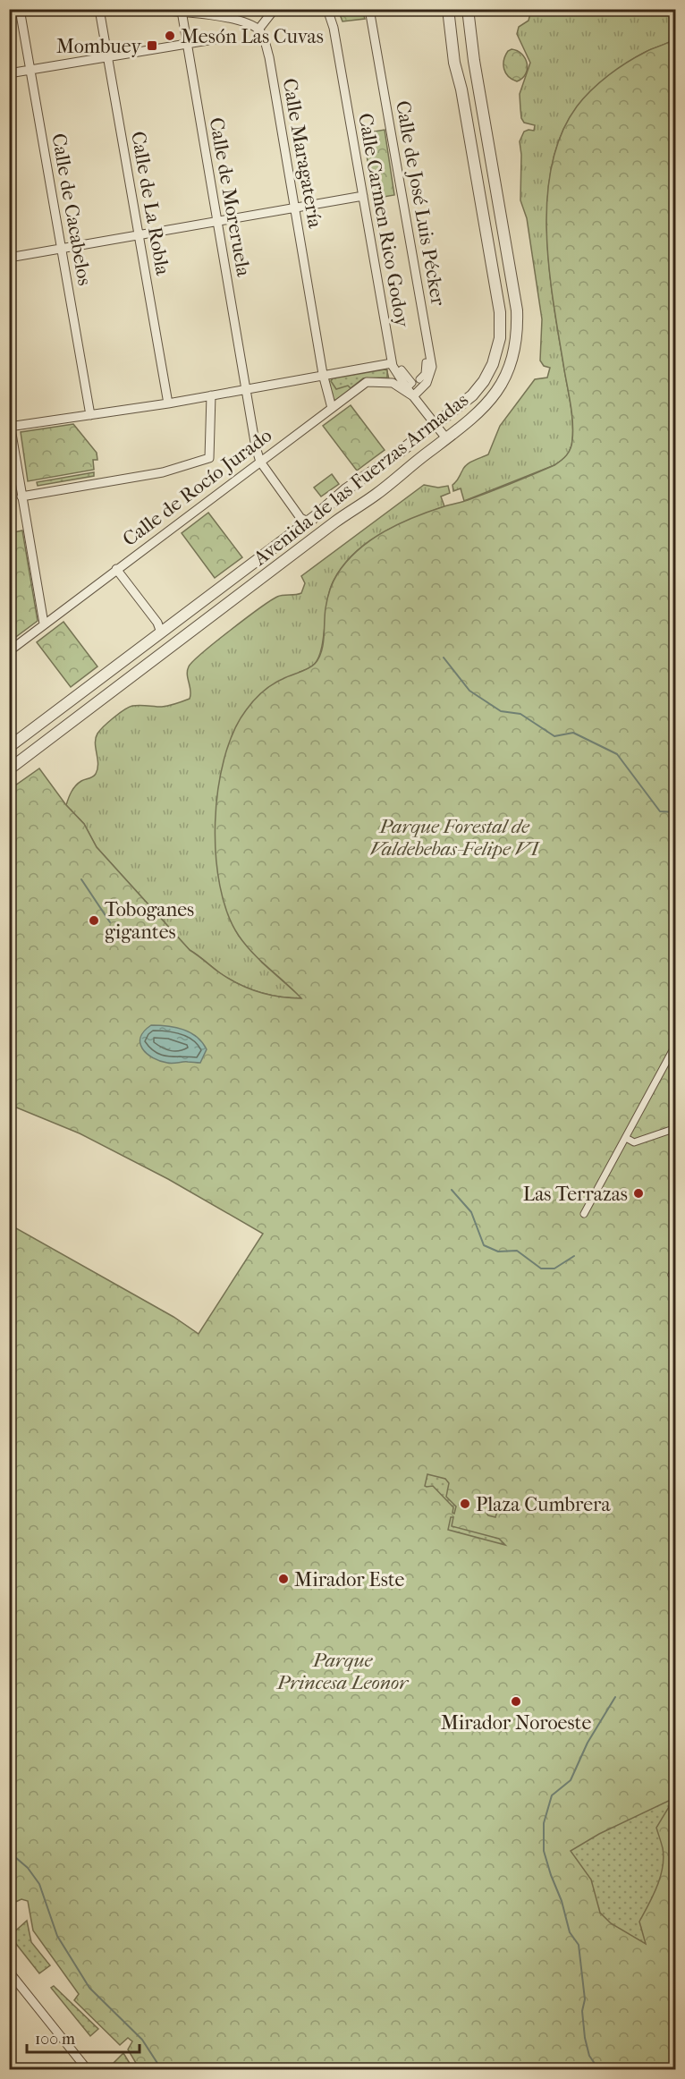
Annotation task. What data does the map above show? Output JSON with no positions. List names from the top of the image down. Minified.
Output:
{"streets":{"street":["Calle Maragatería","Calle de Moreruela","Calle de La Robla","Calle de José Luis Pécker","Calle de Cacabelos","Calle Carmen Rico Godoy","Avenida de las Fuerzas Armadas","Calle de Rocío Jurado"]},"crossings":[["Calle Maragatería","Calle de Rocío Jurado"],["Calle de Moreruela","Calle de Rocío Jurado"],["Calle de José Luis Pécker","Calle Carmen Rico Godoy"],["Calle de José Luis Pécker","Calle de Rocío Jurado"],["Calle Carmen Rico Godoy","Avenida de las Fuerzas Armadas"],["Calle Carmen Rico Godoy","Calle de Rocío Jurado"]],"parks":["Parque Forestal de Valdebebas-Felipe VI","Parque Princesa Leonor"],"places":{"other":["Mesón Las Cuvas","Toboganes gigantes","Las Terrazas","Plaza Cumbrera","Mirador Este","Mirador Noroeste"],"transit":["Mombuey"]},"scale_bar":"100 m"}
